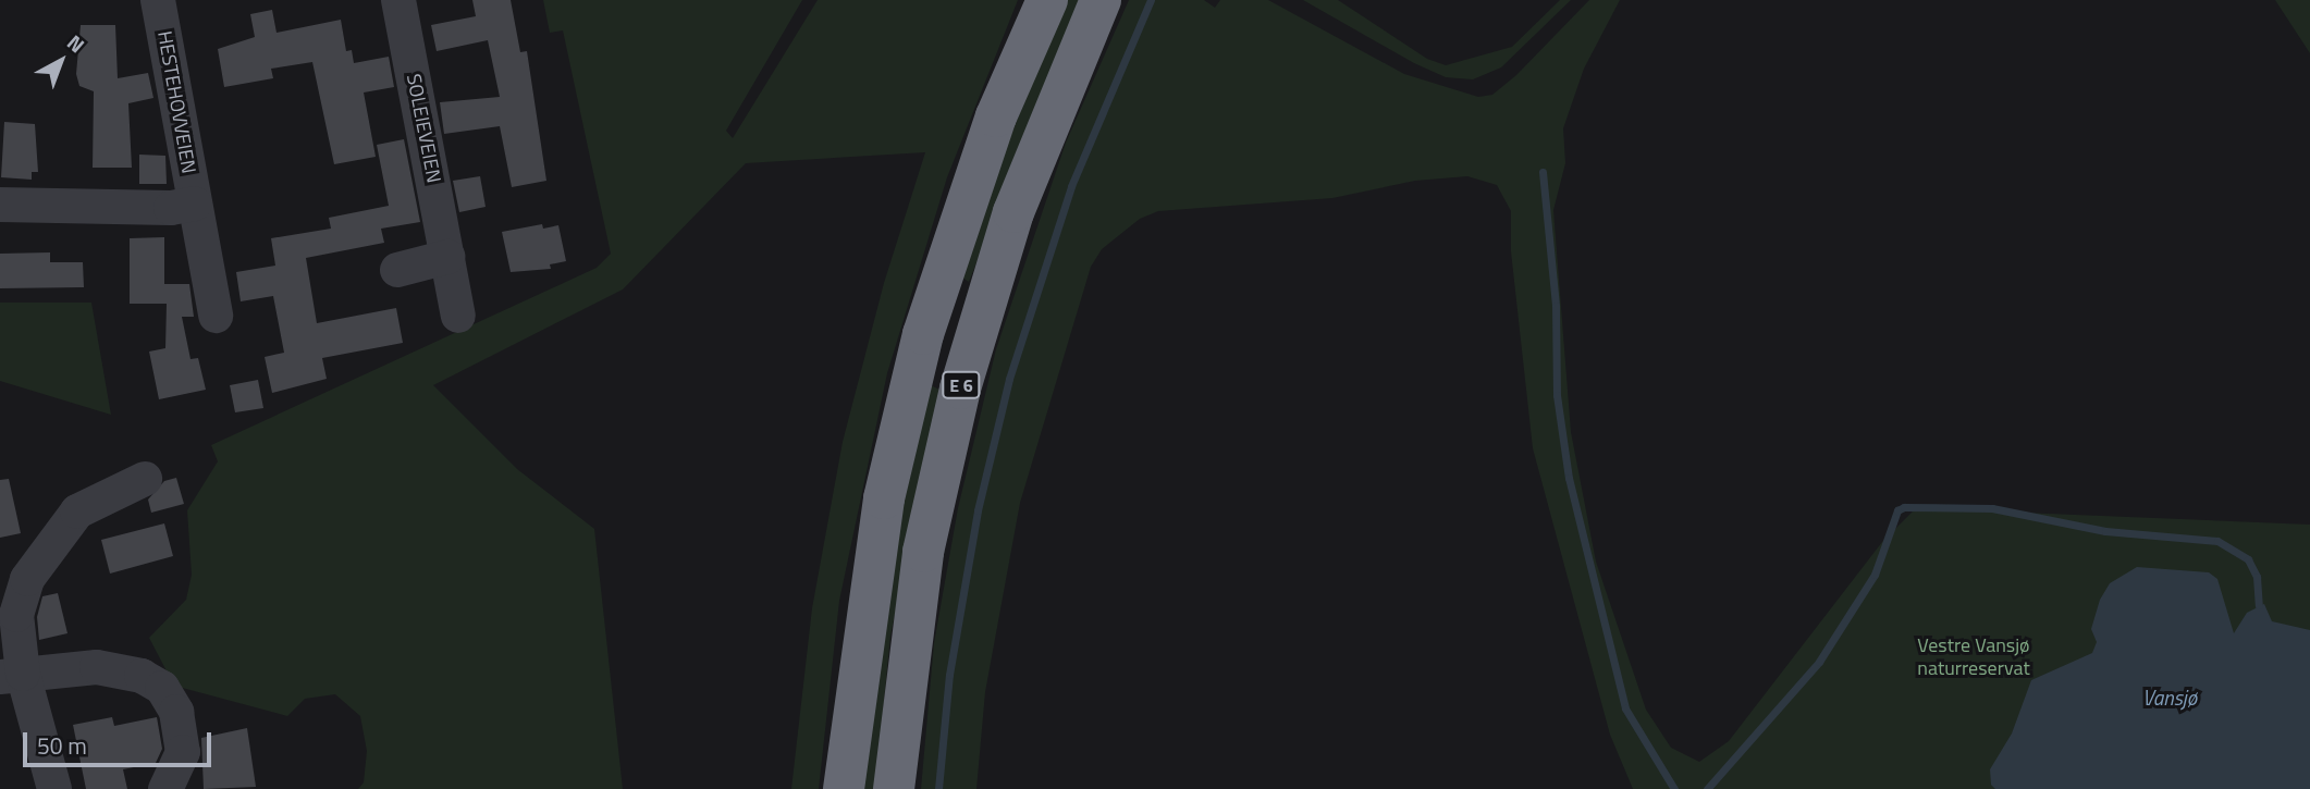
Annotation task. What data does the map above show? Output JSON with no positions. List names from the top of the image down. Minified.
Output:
{"streets":{"highway":["E 6"],"street":["HESTEHOVVEIEN","SOLEIEVEIEN"]},"water":["Vansjø"],"parks":["Vestre Vansjø naturreservat"],"scale_bar":"50 m","north":"top right"}
